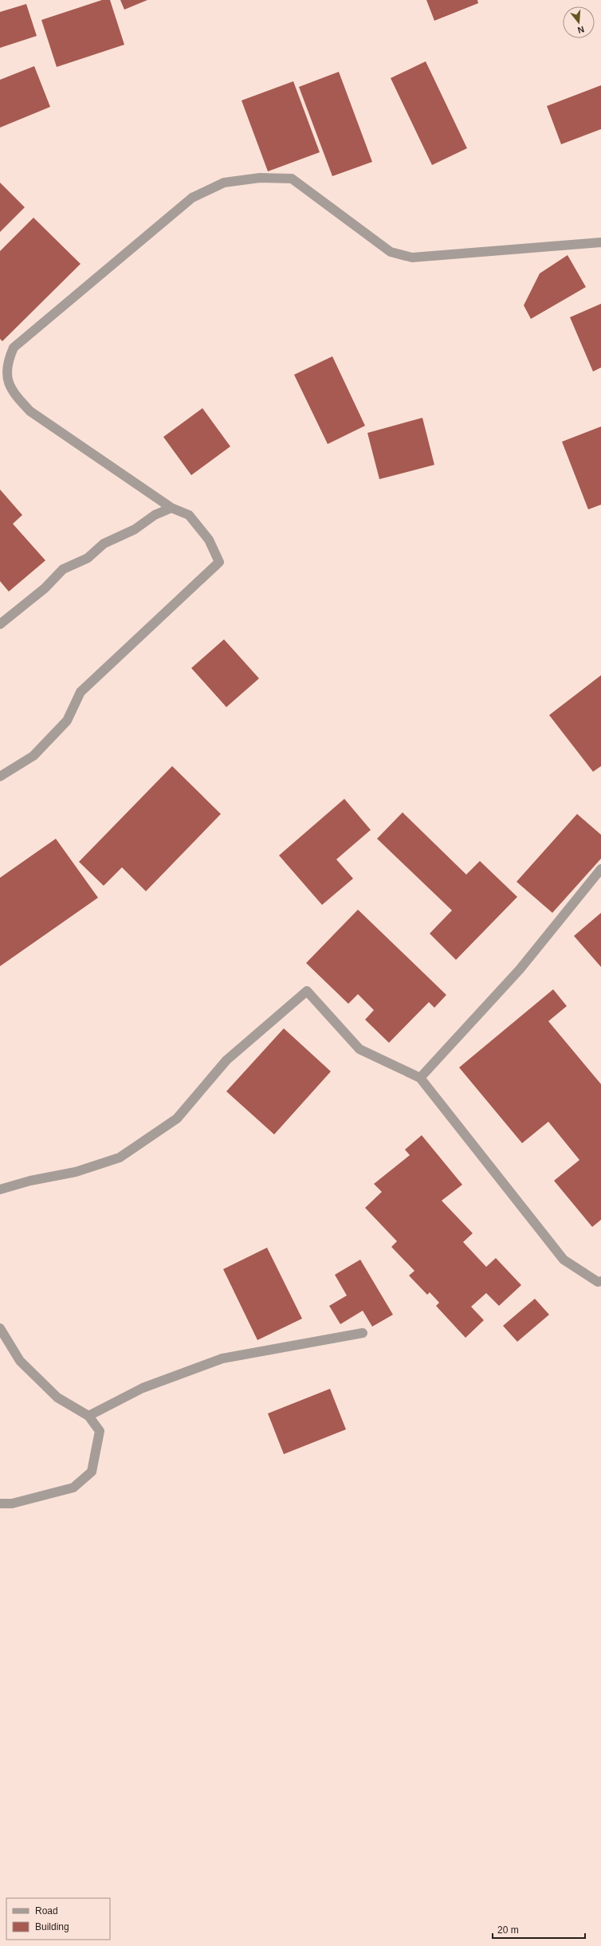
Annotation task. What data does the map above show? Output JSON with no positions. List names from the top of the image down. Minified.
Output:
{"legend":["Road","Building"],"scale_bar":"20 m","north":"bottom"}
